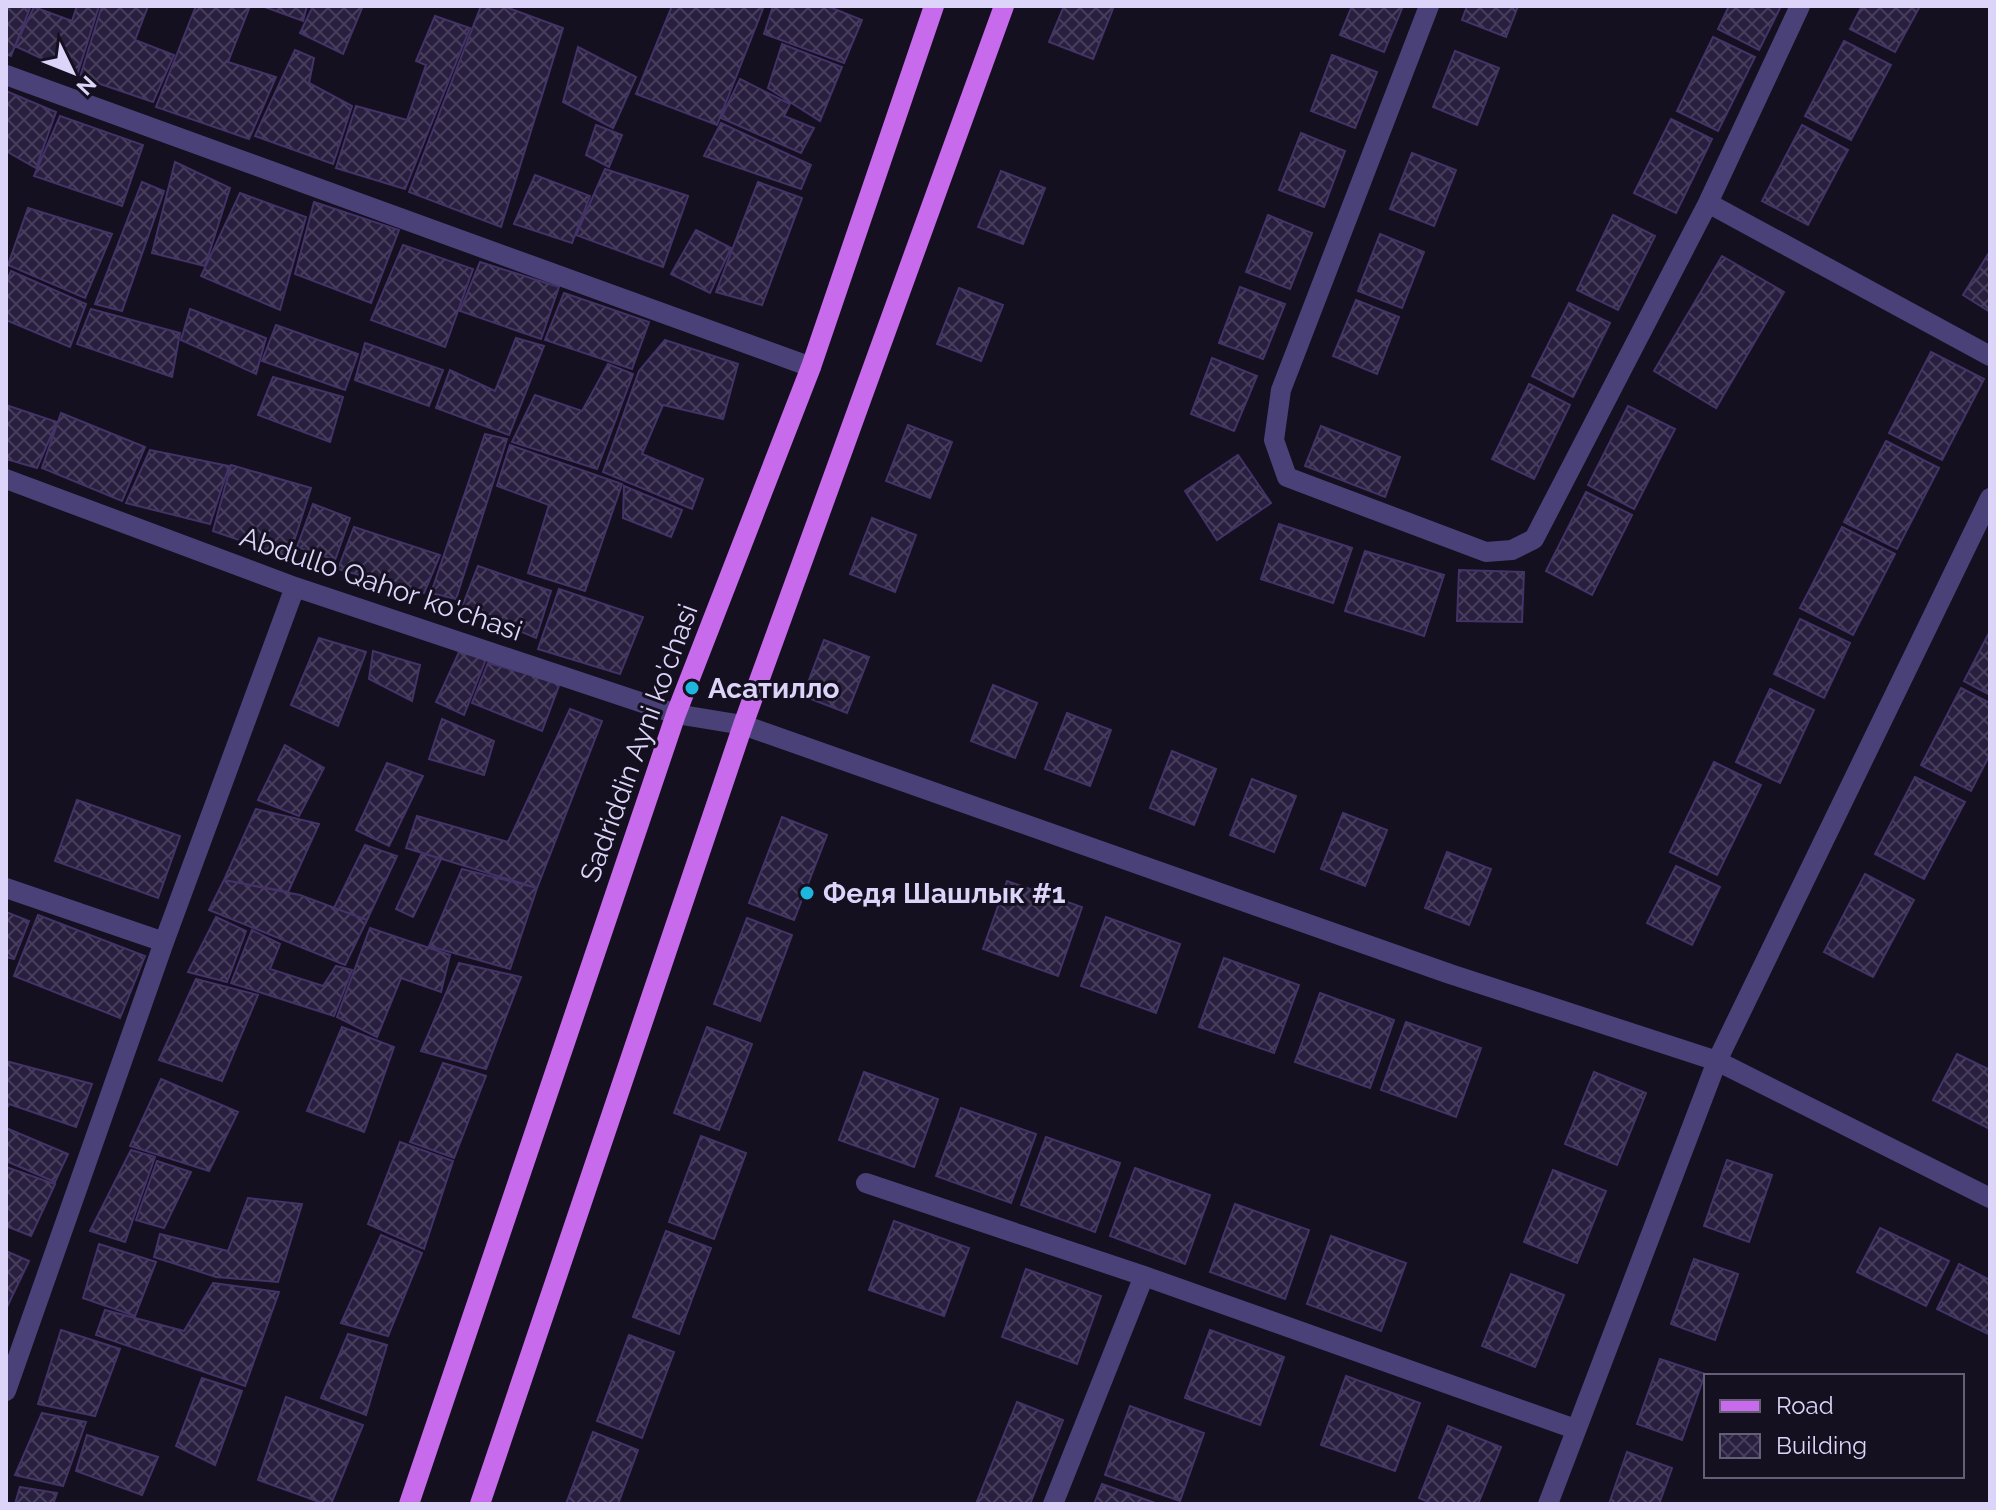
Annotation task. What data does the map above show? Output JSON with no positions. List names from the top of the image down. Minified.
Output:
{"streets":{"main road":["Sadriddin Ayni ko'chasi"],"street":["Abdullo Qahor ko'chasi"]},"crossings":[["Abdullo Qahor ko'chasi","Sadriddin Ayni ko'chasi"]],"places":["Асатилло","Федя Шашлык #1"],"legend":["Road","Building"],"north":"bottom right"}
